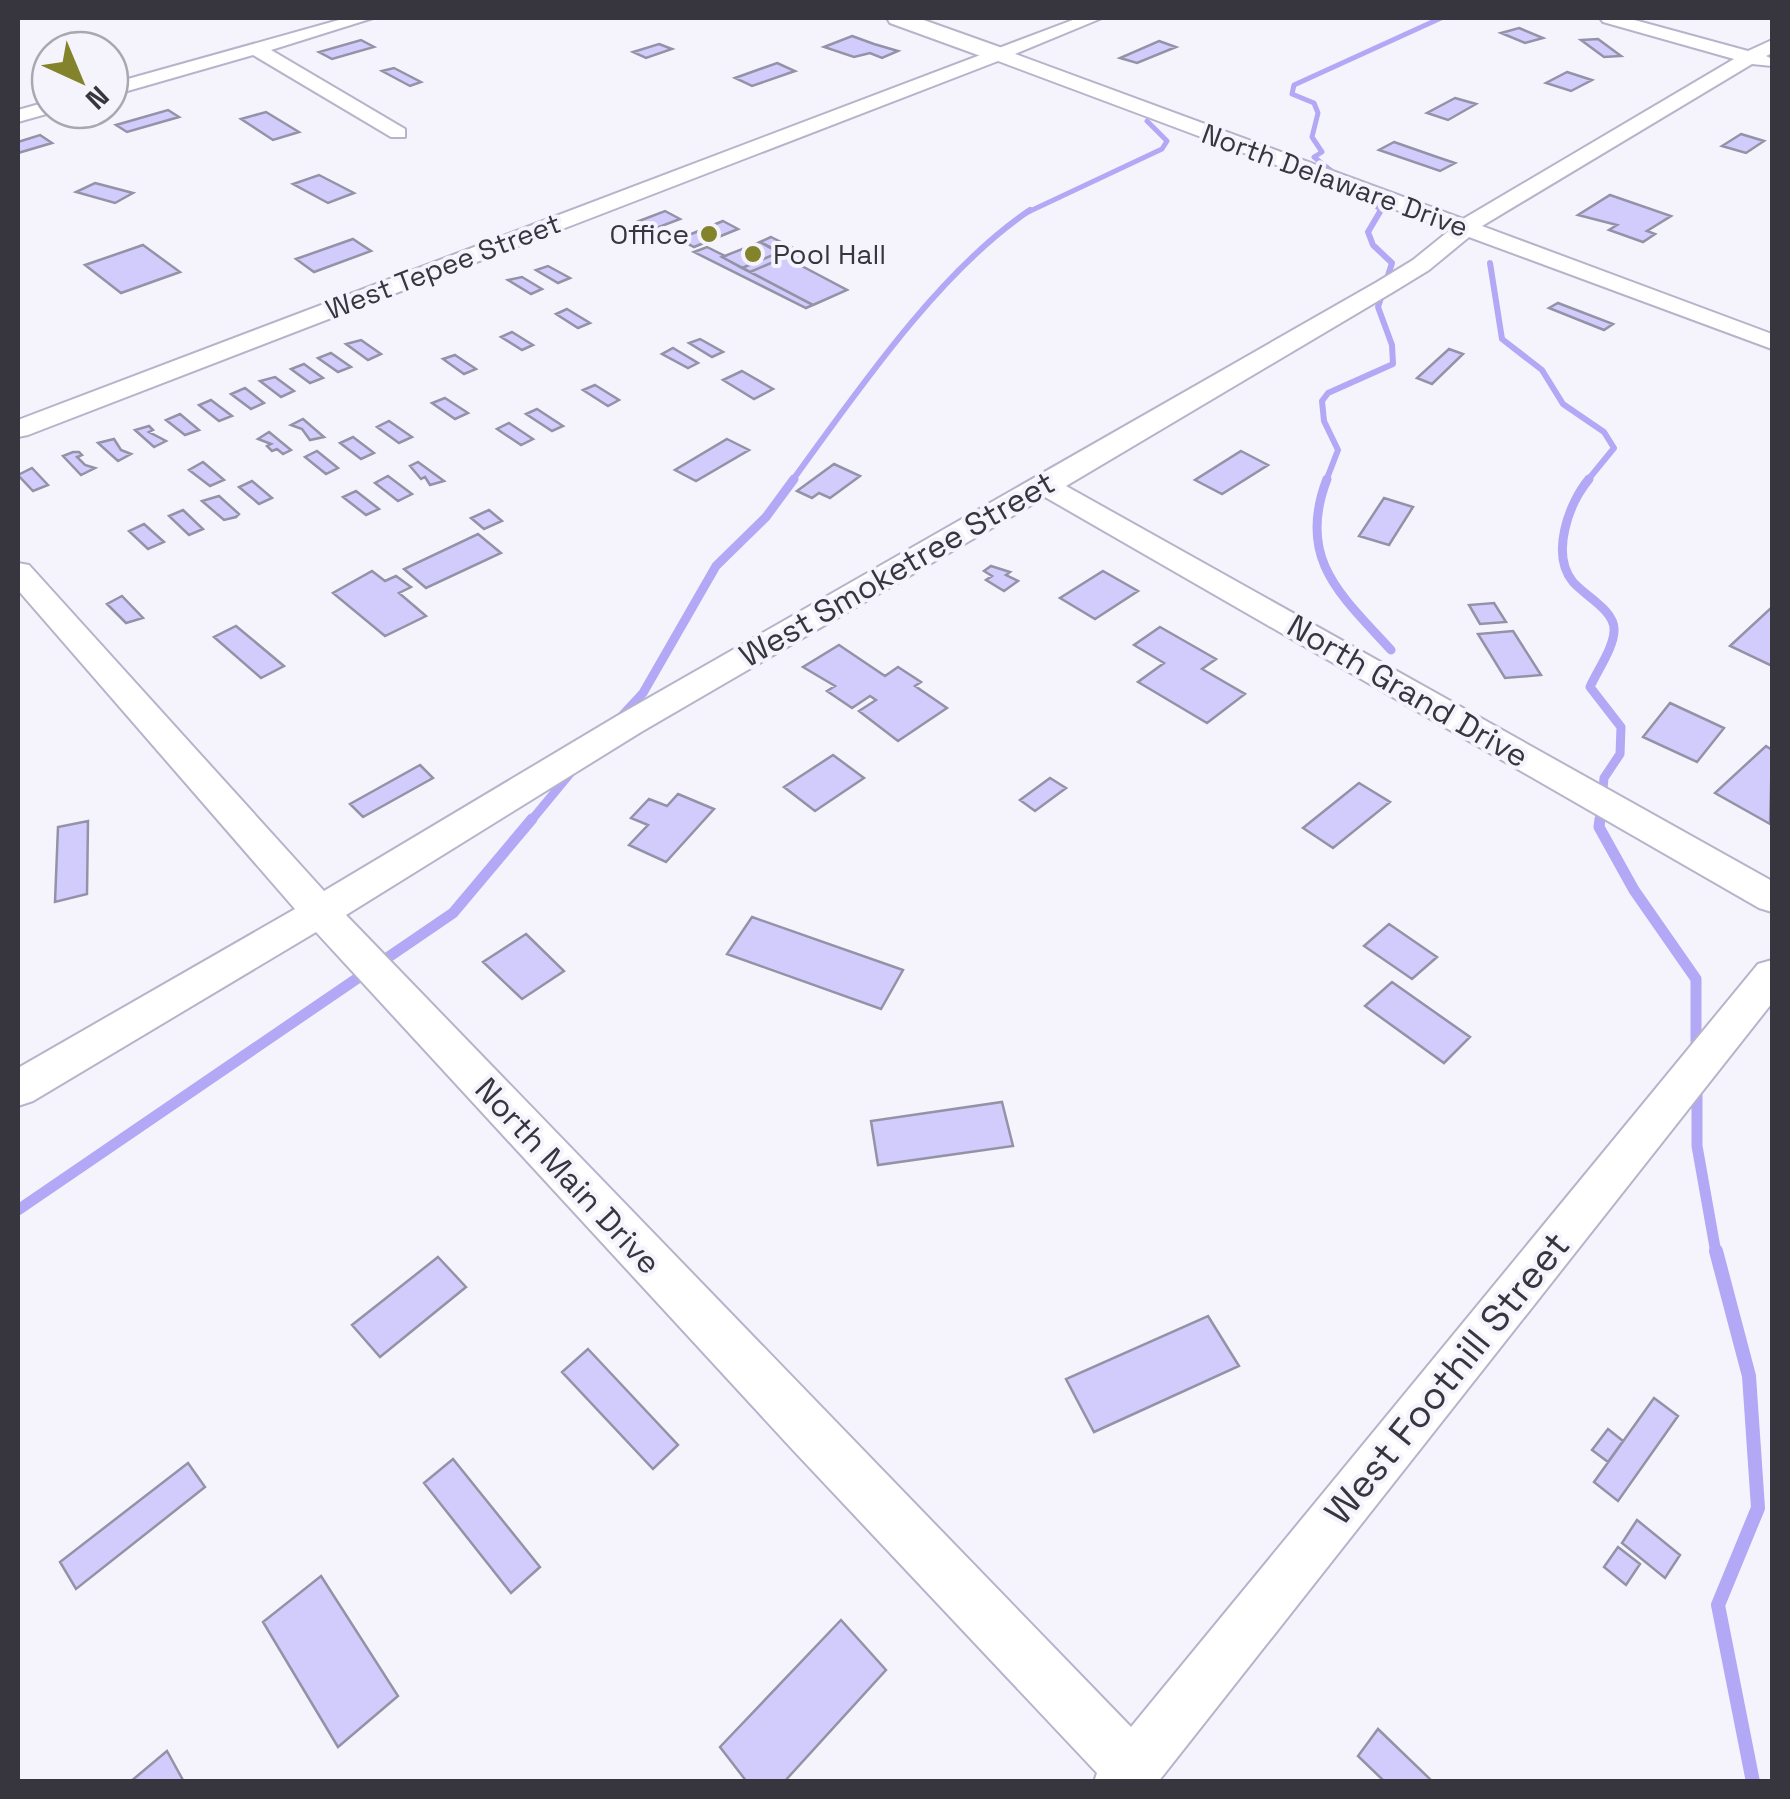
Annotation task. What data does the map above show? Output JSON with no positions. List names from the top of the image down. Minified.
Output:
{"streets":{"street":["North Delaware Drive","West Tepee Street","West Smoketree Street","North Grand Drive","North Main Drive","West Foothill Street"]},"crossings":[["North Delaware Drive","West Tepee Street"],["North Delaware Drive","West Smoketree Street"],["West Smoketree Street","North Grand Drive"],["West Smoketree Street","North Main Drive"],["North Main Drive","West Foothill Street"]],"places":["Office","Pool Hall"],"north":"bottom right"}
